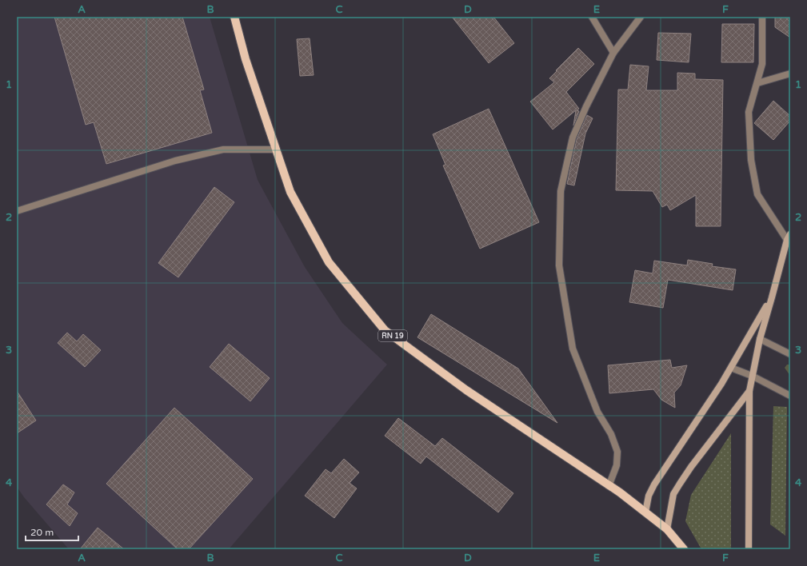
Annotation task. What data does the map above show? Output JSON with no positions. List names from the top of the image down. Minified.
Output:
{"streets":{"main road":["RN 19"]},"scale_bar":"20 m","grid":{"columns":["A","B","C","D","E","F"],"rows":["1","2","3","4"]}}
